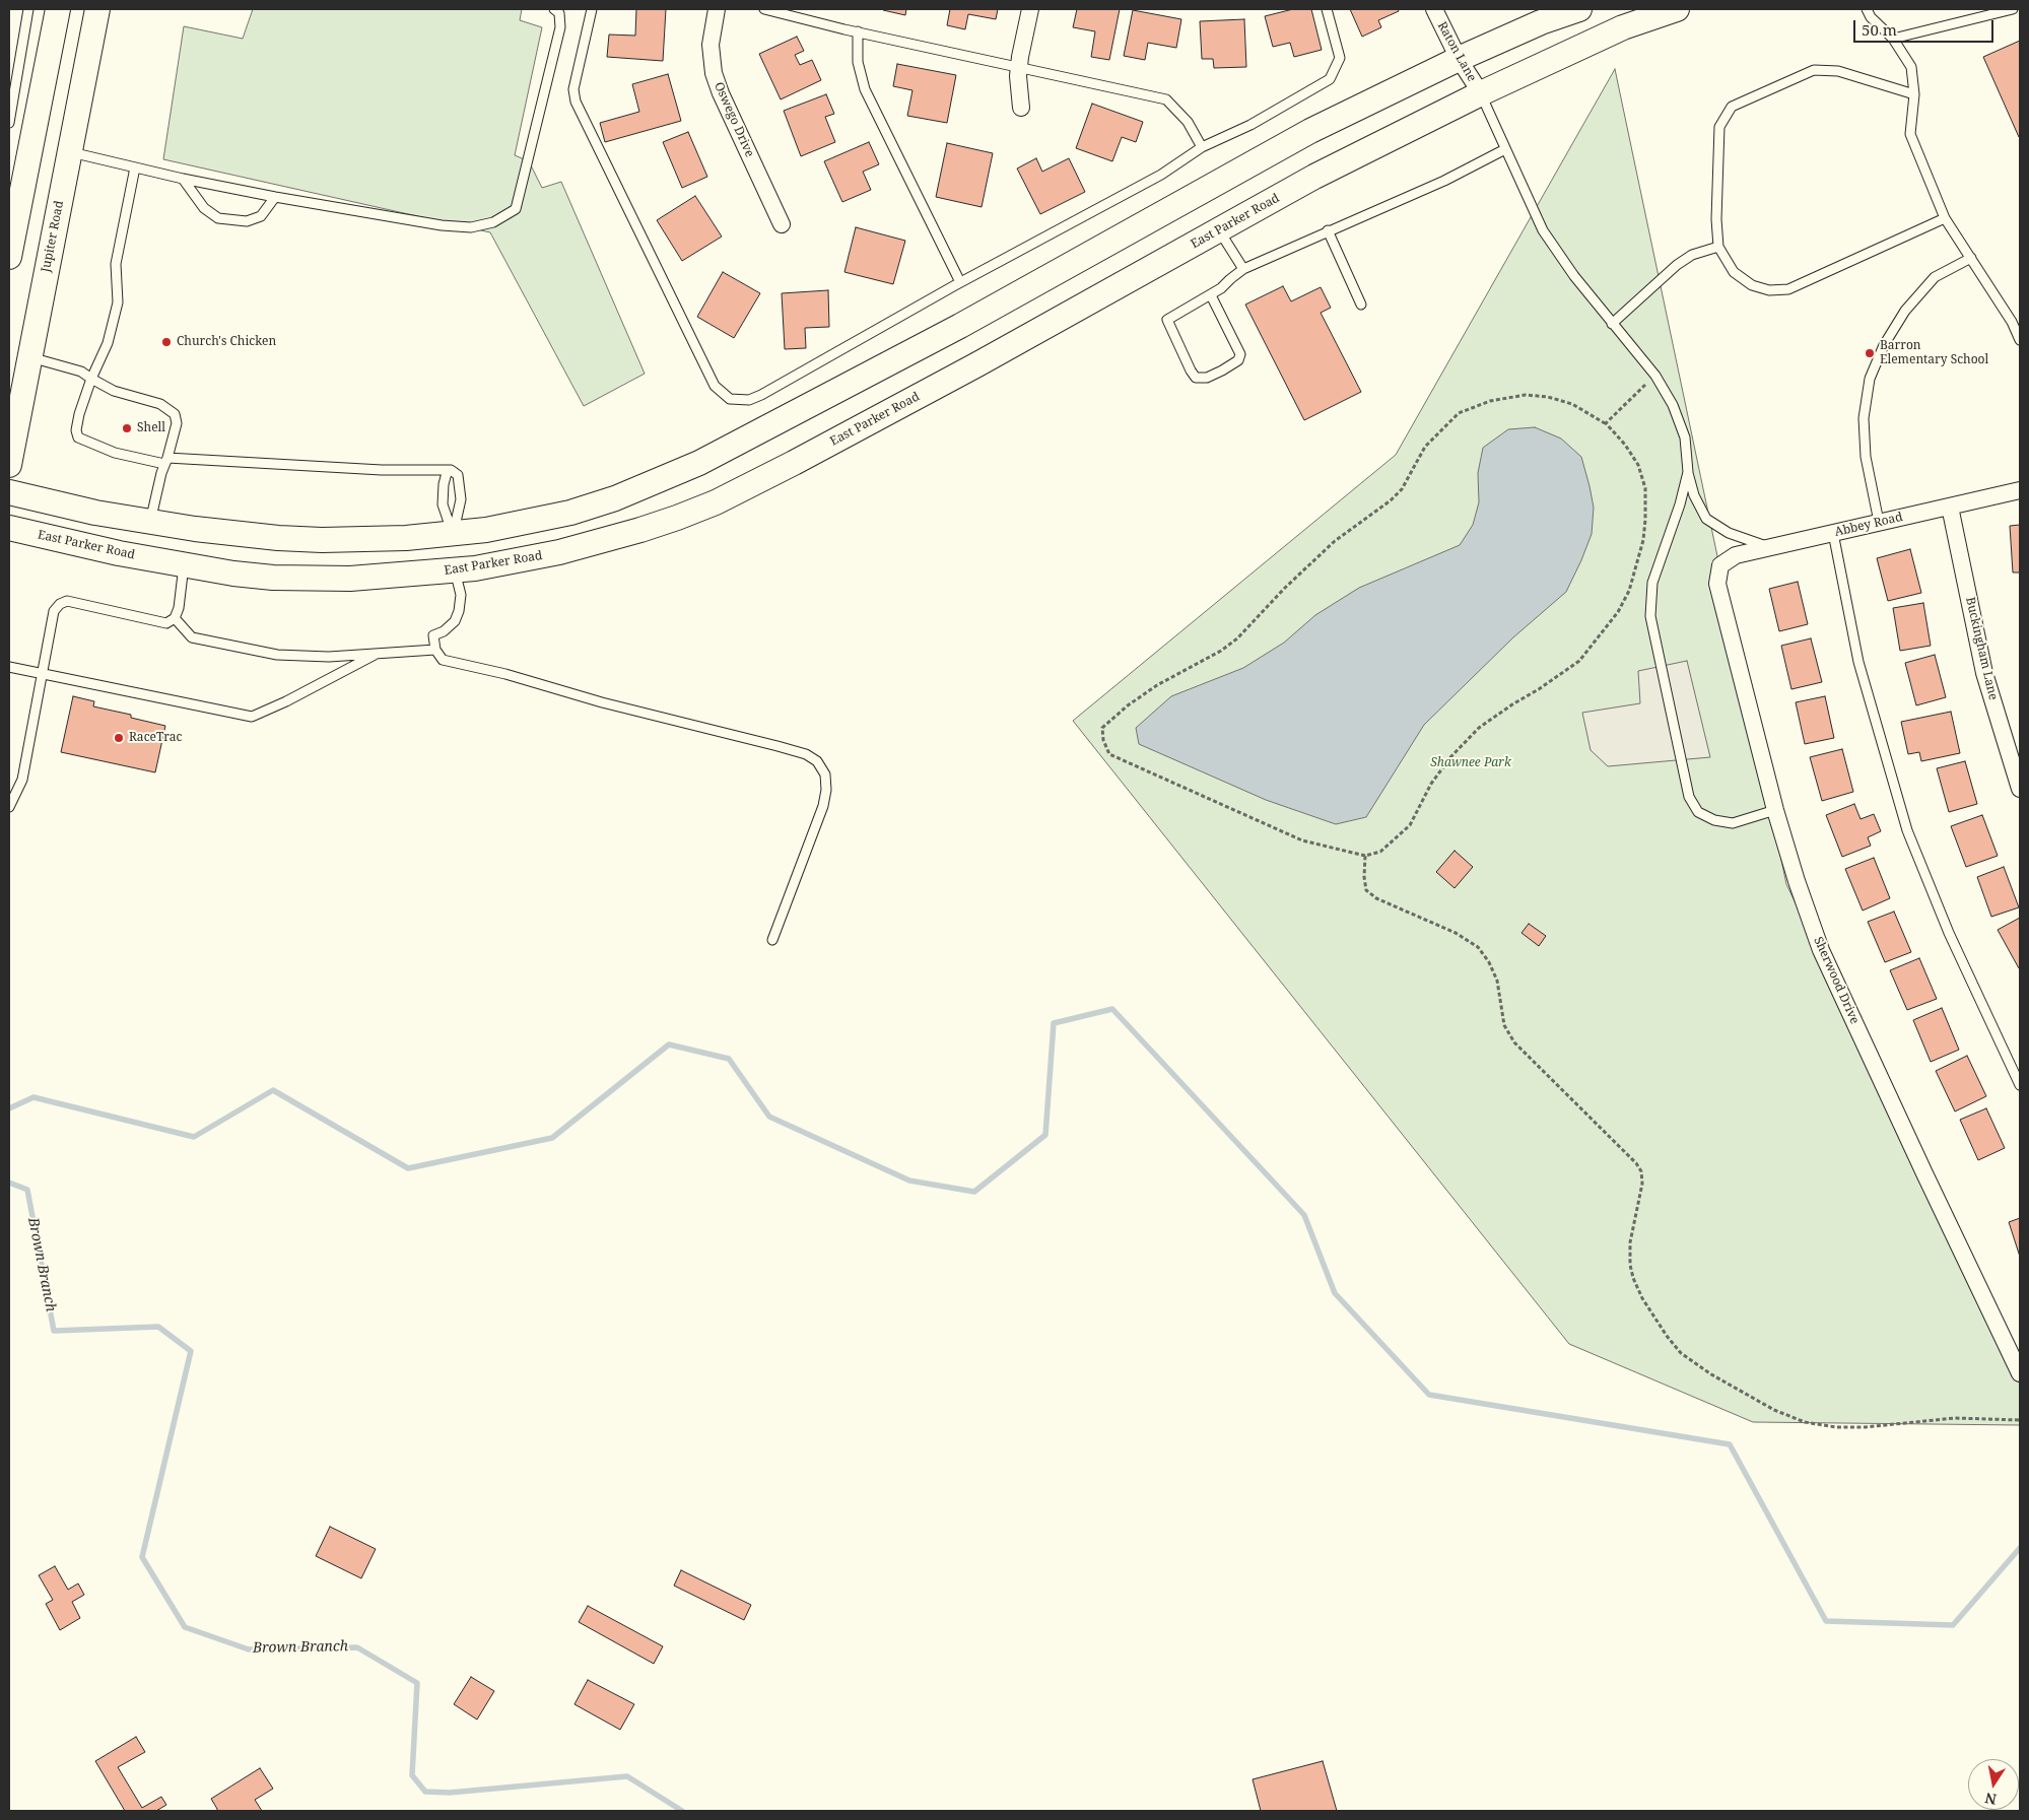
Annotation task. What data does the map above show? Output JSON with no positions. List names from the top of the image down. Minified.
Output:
{"streets":{"main road":["East Parker Road","Jupiter Road"],"street":["Raton Lane","Oswego Drive","Abbey Road","Buckingham Lane","Sherwood Drive"]},"crossings":[["Raton Lane","East Parker Road"],["Abbey Road","Buckingham Lane"],["Abbey Road","Sherwood Drive"]],"water":["Brown Branch"],"parks":["Shawnee Park"],"places":["Church's Chicken","Barron Elementary School","Shell","RaceTrac"],"scale_bar":"50 m","north":"bottom"}
